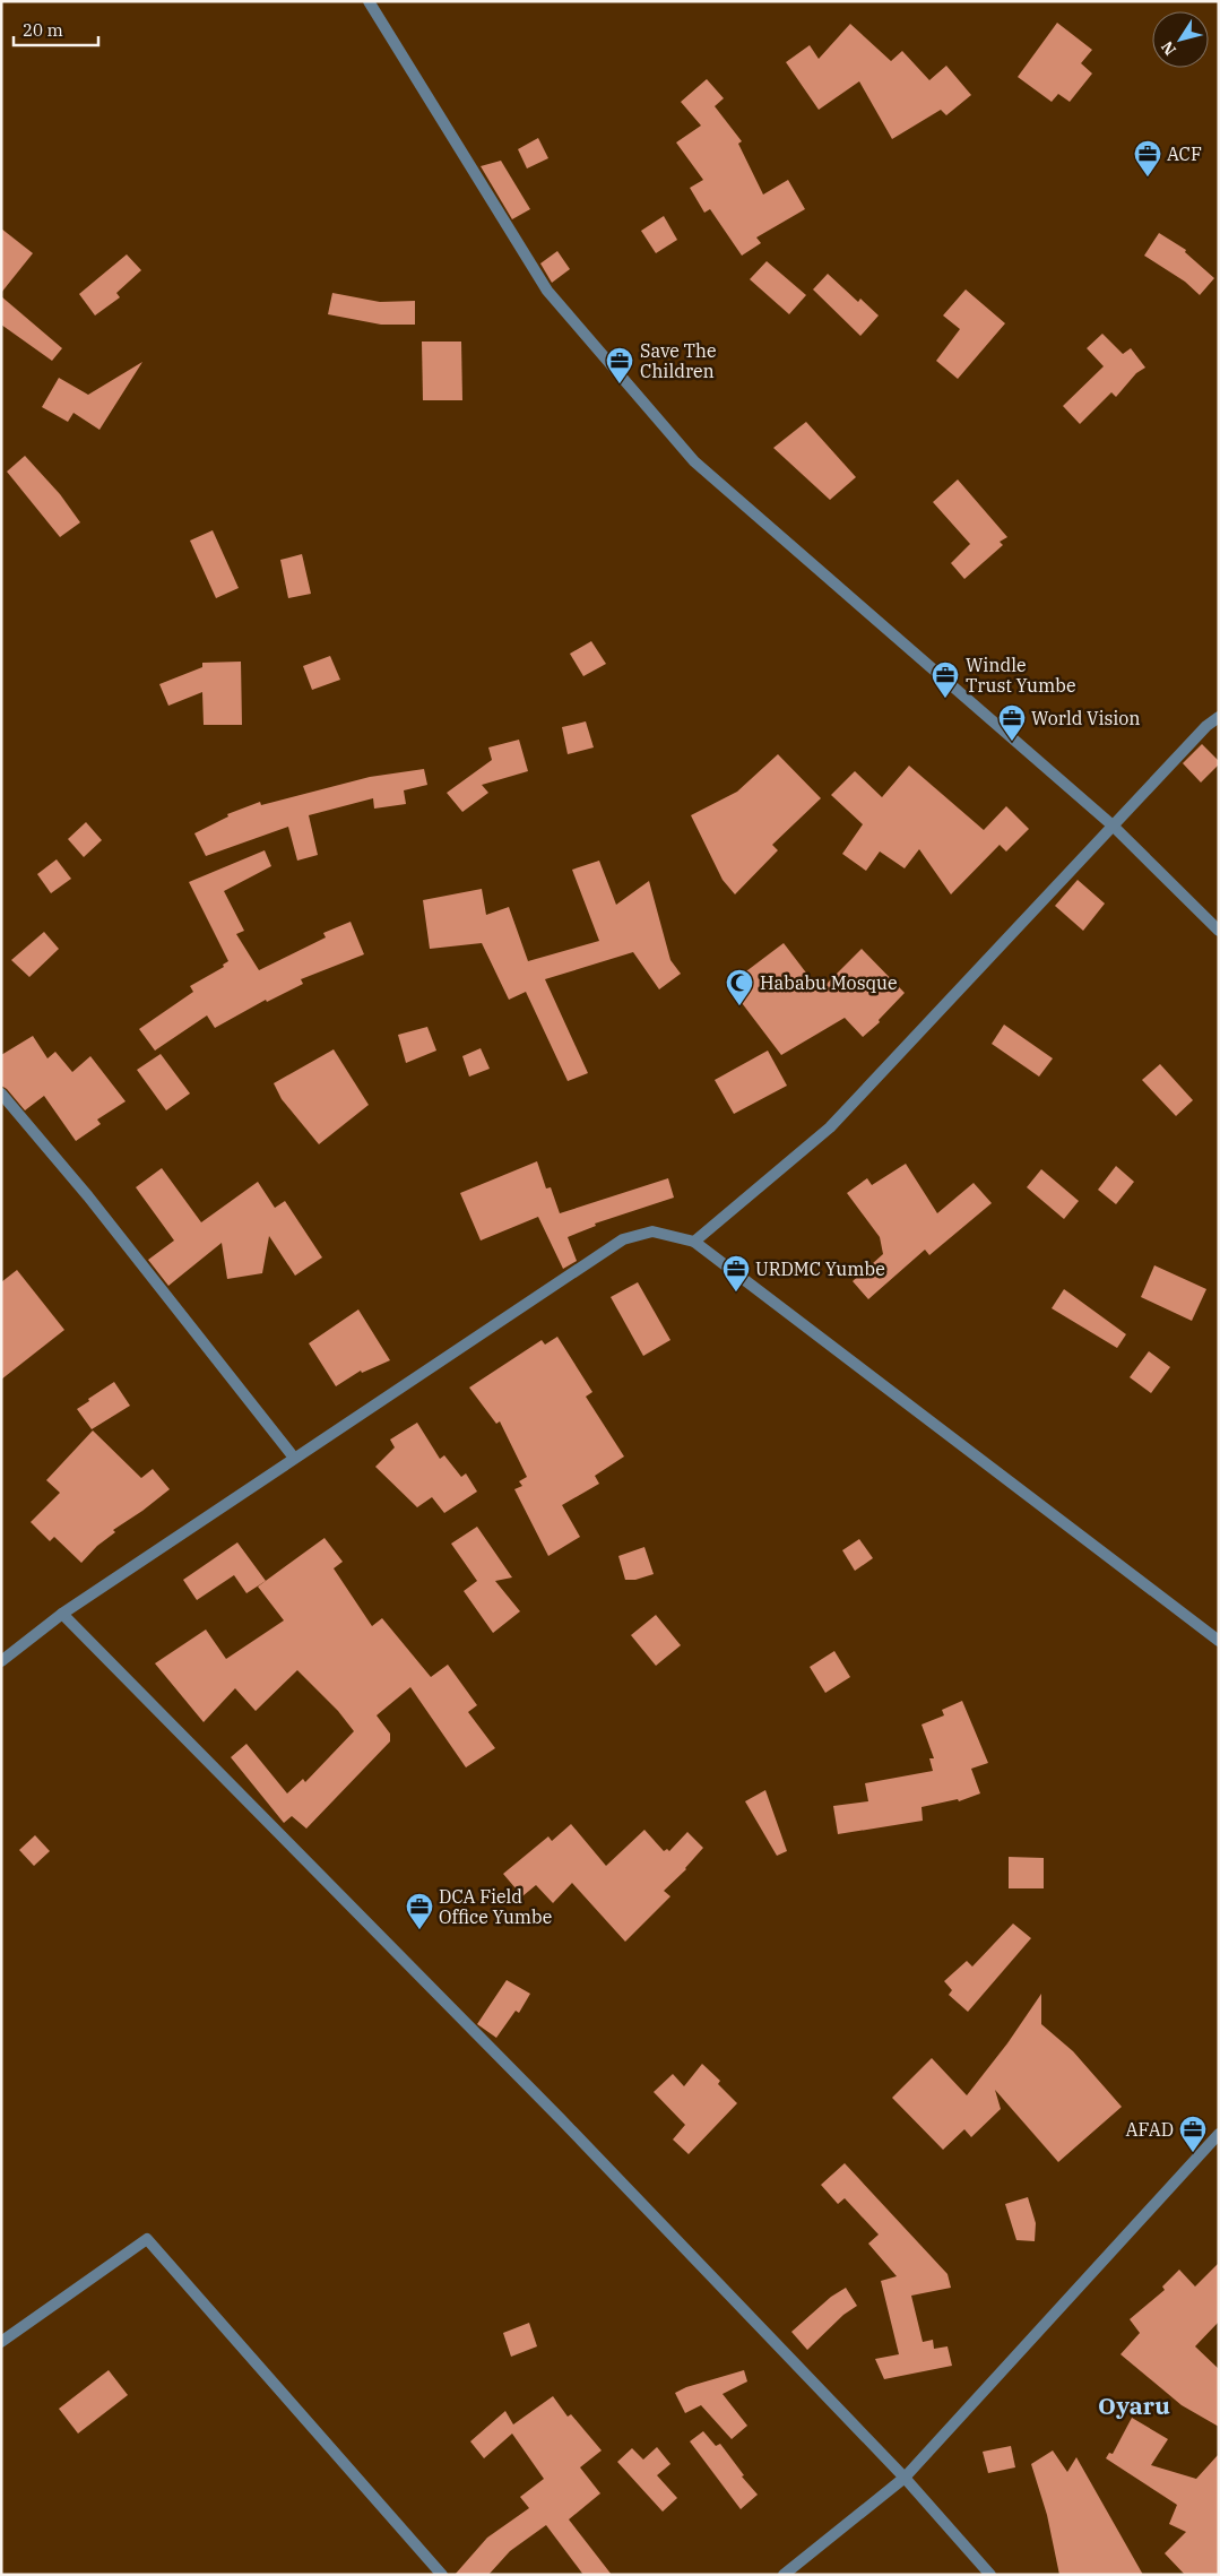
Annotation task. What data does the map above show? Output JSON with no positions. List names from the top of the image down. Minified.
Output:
{"districts":["Oyaru"],"places":{"office":["ACF","Save The Children","Windle Trust Yumbe","World Vision","URDMC Yumbe","DCA Field Office Yumbe","AFAD"],"mosque":["Hababu Mosque"]},"scale_bar":"20 m","north":"bottom left"}
